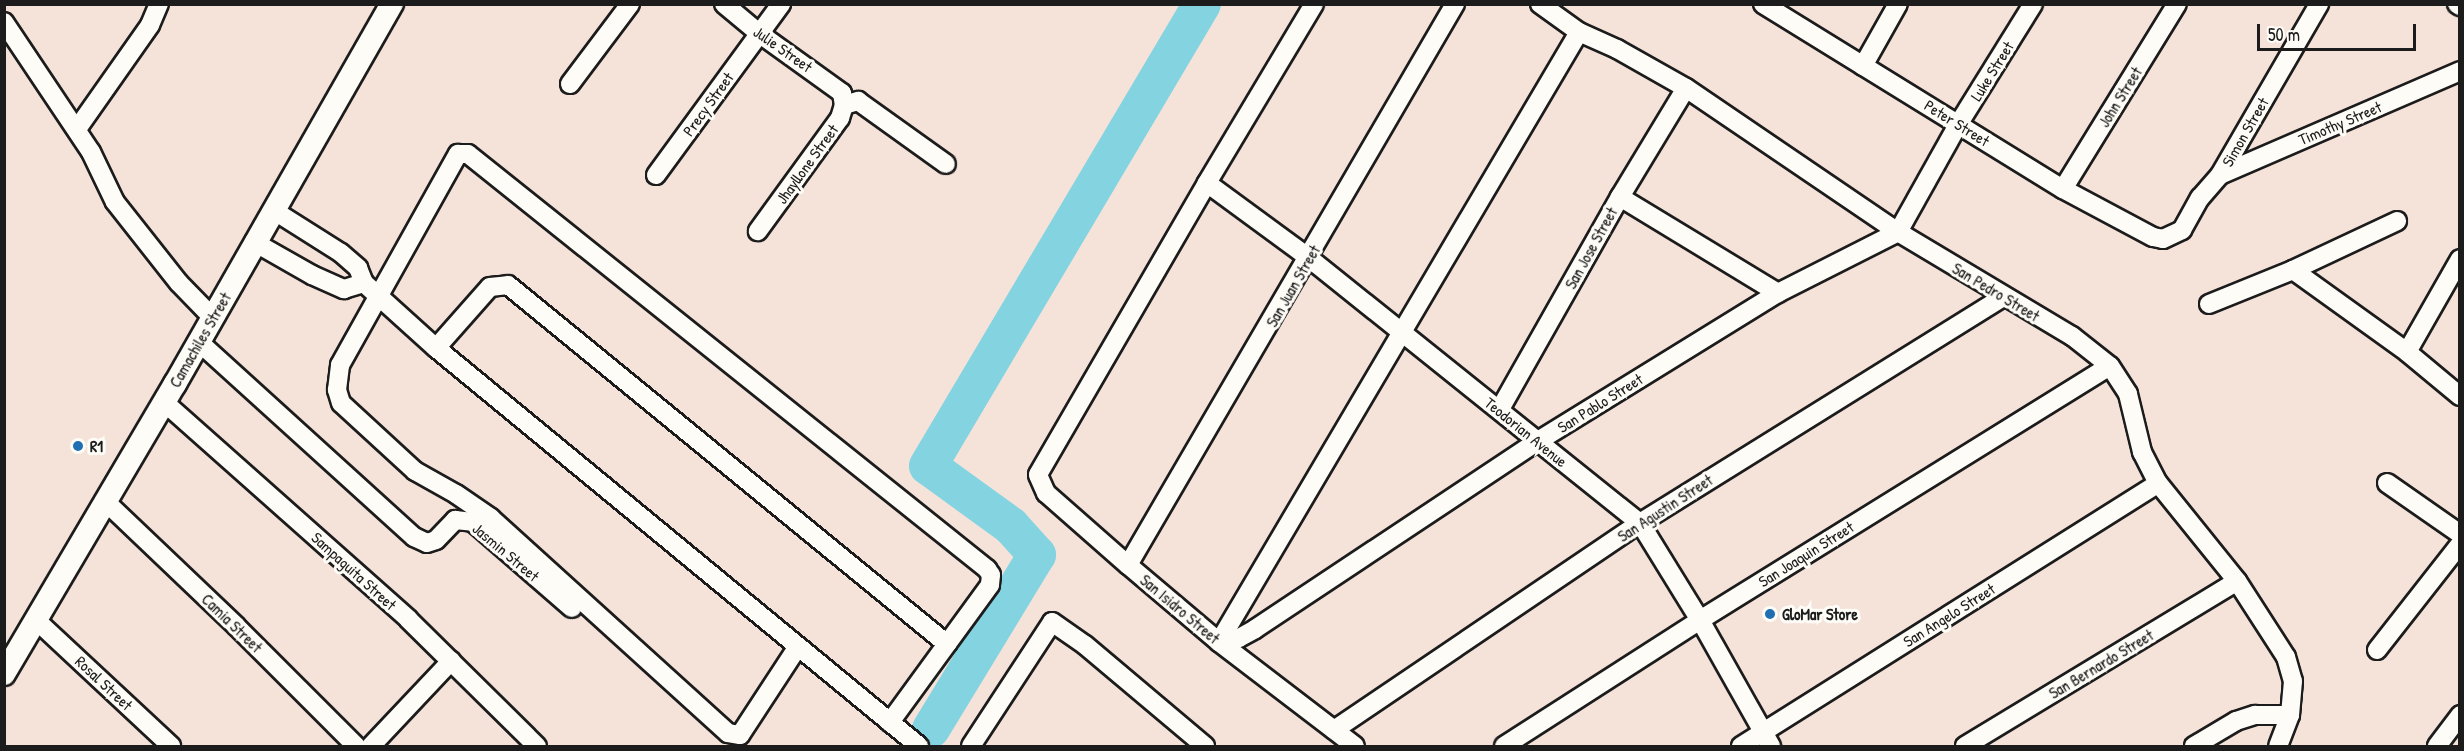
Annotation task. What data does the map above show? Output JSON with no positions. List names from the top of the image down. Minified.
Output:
{"streets":{"street":["Julie Street","Luke Street","John Street","Precy Street","Peter Street","Timothy Street","Simon Street","Jhayllone Street","San Jose Street","San Juan Street","San Pedro Street","Camachiles Street","San Pablo Street","Teodorian Avenue","San Agustin Street","Jasmin Street","San Joaquin Street","Sampaguita Street","San Isidro Street","San Angelo Street","Camia Street","San Bernardo Street","Rosal Street"]},"crossings":[["Julie Street","Precy Street"],["Julie Street","Jhayllone Street"],["Luke Street","Peter Street"],["Luke Street","San Pedro Street"],["Luke Street","San Pablo Street"],["John Street","Peter Street"],["Peter Street","Simon Street"],["Timothy Street","Simon Street"],["San Jose Street","San Pedro Street"],["San Jose Street","Teodorian Avenue"],["San Juan Street","Teodorian Avenue"],["San Juan Street","San Isidro Street"],["San Pedro Street","San Pablo Street"],["San Pedro Street","San Agustin Street"],["San Pedro Street","San Joaquin Street"],["San Pedro Street","San Angelo Street"],["San Pedro Street","San Bernardo Street"],["Camachiles Street","Jasmin Street"],["Camachiles Street","Sampaguita Street"],["Camachiles Street","Camia Street"],["Camachiles Street","Rosal Street"],["San Pablo Street","Teodorian Avenue"],["San Pablo Street","San Isidro Street"],["Teodorian Avenue","San Agustin Street"],["Teodorian Avenue","San Joaquin Street"],["Teodorian Avenue","San Isidro Street"],["Teodorian Avenue","San Angelo Street"],["San Agustin Street","San Isidro Street"]],"places":["R1","GloMar Store"],"scale_bar":"50 m"}
